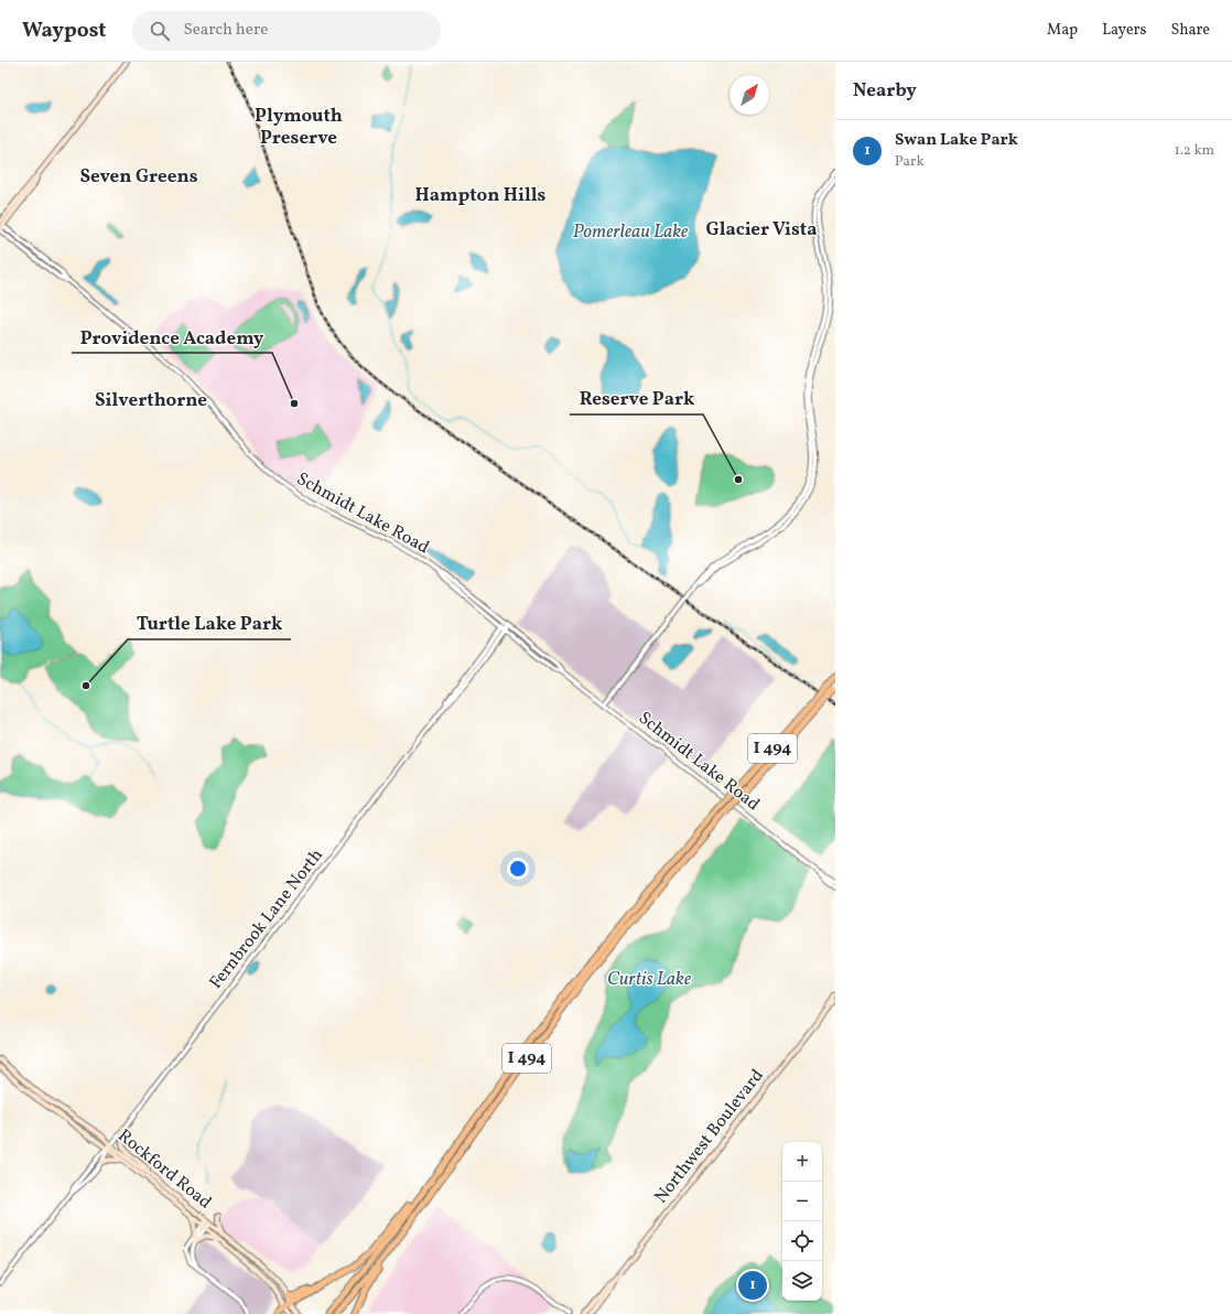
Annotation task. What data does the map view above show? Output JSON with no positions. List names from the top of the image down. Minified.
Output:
{"streets":{"highway":["I 494"],"main road":["Northwest Boulevard","Rockford Road"],"street":["Schmidt Lake Road","Fernbrook Lane North"]},"crossings":[["Schmidt Lake Road","Fernbrook Lane North"],["Fernbrook Lane North","Rockford Road"]],"districts":["Plymouth Preserve","Seven Greens","Hampton Hills","Glacier Vista","Silverthorne"],"water":["Pomerleau Lake","Curtis Lake"],"places":["Providence Academy","Reserve Park","Turtle Lake Park"],"north":"top right","page":{"header":"Waypost","search":"Search here","nav":["Map","Layers","Share"],"heading":"Nearby","list":[{"mark":"1","name":"Swan Lake Park","note":"Park","value":"1.2 km"}],"map_buttons":["+","−"],"pins":"1"}}
